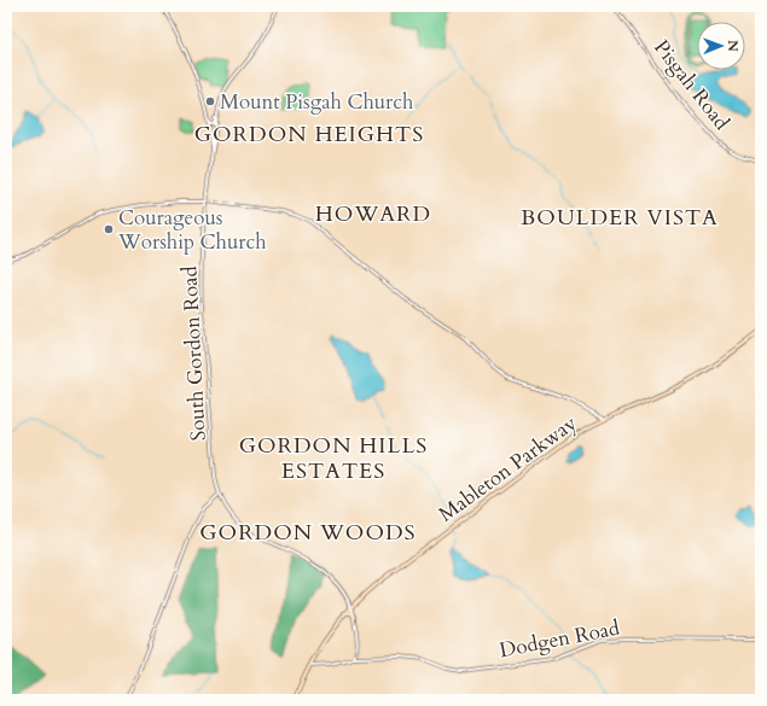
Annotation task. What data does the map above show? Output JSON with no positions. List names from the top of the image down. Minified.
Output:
{"streets":{"main road":["Mableton Parkway"],"street":["Pisgah Road","South Gordon Road","Dodgen Road"]},"crossings":[["South Gordon Road","Mableton Parkway"],["South Gordon Road","Dodgen Road"],["Mableton Parkway","Dodgen Road"]],"districts":["GORDON HEIGHTS","HOWARD","BOULDER VISTA","GORDON HILLS ESTATES","GORDON WOODS"],"places":["Mount Pisgah Church","Courageous Worship Church"],"north":"right"}
